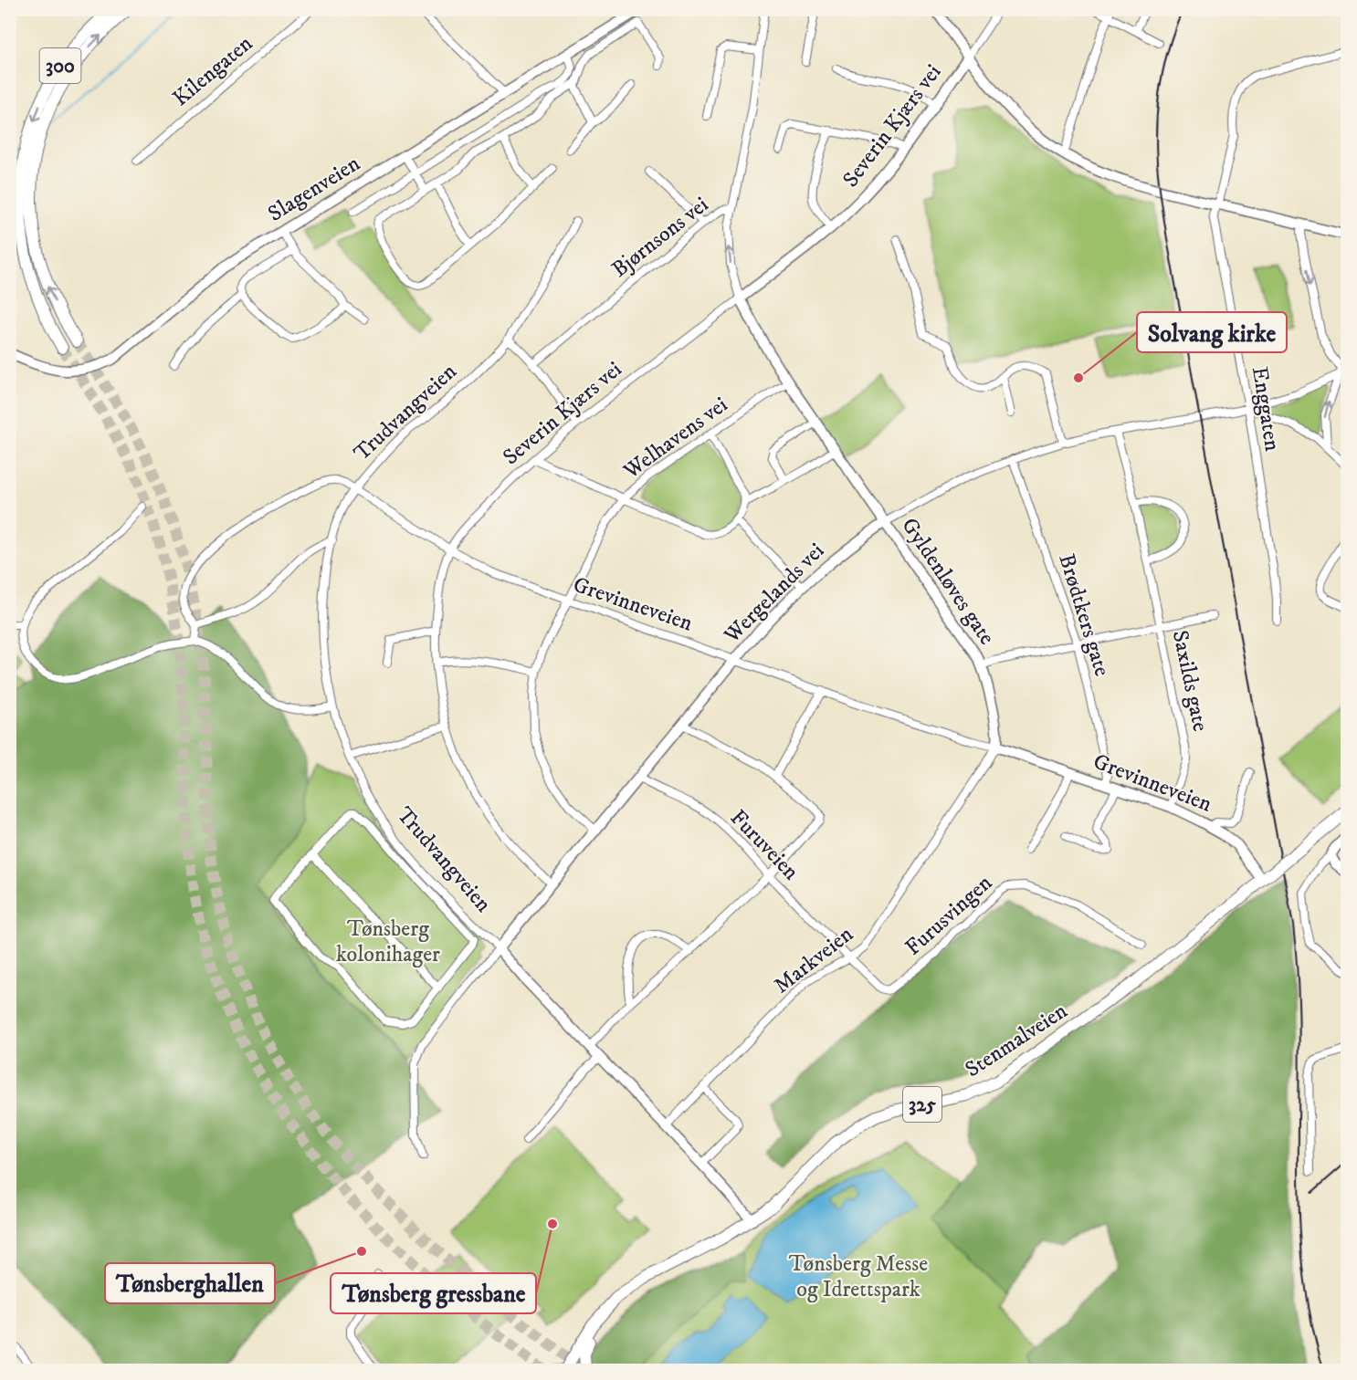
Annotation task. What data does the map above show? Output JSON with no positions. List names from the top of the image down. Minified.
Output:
{"streets":{"main road":["300","Severin Kjærs vei","Slagenveien","Trudvangveien","Gyldenløves gate","Wergelands vei","Grevinneveien","Stenmalveien","325"],"street":["Kilengaten","Bjørnsons vei","Enggaten","Welhavens vei","Brødtkers gate","Saxilds gate","Furuveien","Furusvingen","Markveien"]},"crossings":[["Severin Kjærs vei","Gyldenløves gate"],["Severin Kjærs vei","Wergelands vei"],["Severin Kjærs vei","Grevinneveien"],["Bjørnsons vei","Gyldenløves gate"],["Enggaten","Wergelands vei"],["Trudvangveien","Wergelands vei"],["Trudvangveien","Grevinneveien"],["Trudvangveien","Markveien"],["Trudvangveien","Stenmalveien"],["Welhavens vei","Gyldenløves gate"],["Welhavens vei","Wergelands vei"],["Welhavens vei","Grevinneveien"],["Gyldenløves gate","Wergelands vei"],["Gyldenløves gate","Grevinneveien"],["Gyldenløves gate","Markveien"],["Wergelands vei","Grevinneveien"],["Wergelands vei","Brødtkers gate"],["Wergelands vei","Saxilds gate"],["Wergelands vei","Furuveien"],["Grevinneveien","Brødtkers gate"],["Grevinneveien","Saxilds gate"],["Grevinneveien","Markveien"],["Grevinneveien","Stenmalveien"],["Grevinneveien","325"],["Furuveien","Furusvingen"],["Furuveien","Markveien"],["Furusvingen","Markveien"],["Stenmalveien","325"]],"parks":["Tønsberg kolonihager","Tønsberg Messe og Idrettspark"],"places":["Solvang kirke","Tønsberg gressbane","Tønsberghallen"]}
